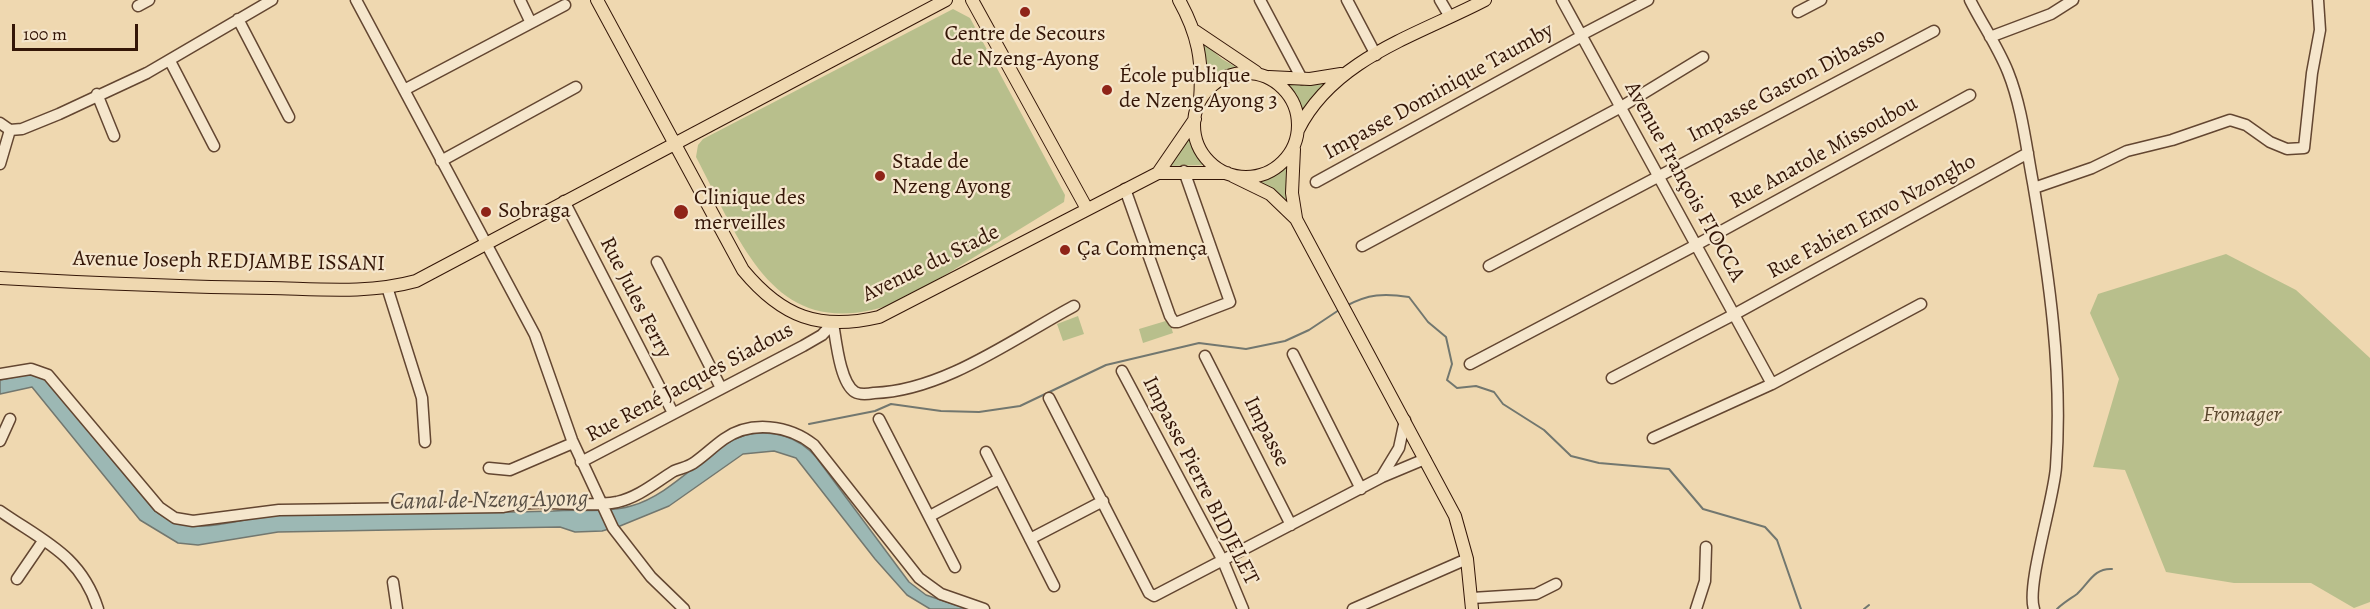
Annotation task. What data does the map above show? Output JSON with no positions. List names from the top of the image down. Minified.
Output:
{"streets":{"main road":["Avenue Joseph REDJAMBE ISSANI","Avenue du Stade"],"street":["Impasse Gaston Dibasso","Impasse Dominique Taumby","Rue Anatole Missoubou","Avenue François FIOCCA","Rue Fabien Envo Nzongho","Rue Jules Ferry","Rue René Jacques Siadous","Impasse","Impasse Pierre BIDJELET"]},"crossings":[["Impasse Gaston Dibasso","Avenue François FIOCCA"],["Impasse Dominique Taumby","Avenue François FIOCCA"],["Rue Anatole Missoubou","Avenue François FIOCCA"],["Avenue François FIOCCA","Rue Fabien Envo Nzongho"],["Avenue Joseph REDJAMBE ISSANI","Avenue du Stade"],["Avenue Joseph REDJAMBE ISSANI","Rue Jules Ferry"],["Avenue Joseph REDJAMBE ISSANI","Rue René Jacques Siadous"],["Avenue du Stade","Rue René Jacques Siadous"],["Rue Jules Ferry","Rue René Jacques Siadous"]],"water":["Canal de Nzeng Ayong"],"parks":["Fromager"],"places":["Centre de Secours de Nzeng-Ayong","École publique de Nzeng Ayong 3","Stade de Nzeng Ayong","Sobraga","Clinique des merveilles","Ça Commença"],"scale_bar":"100 m"}
